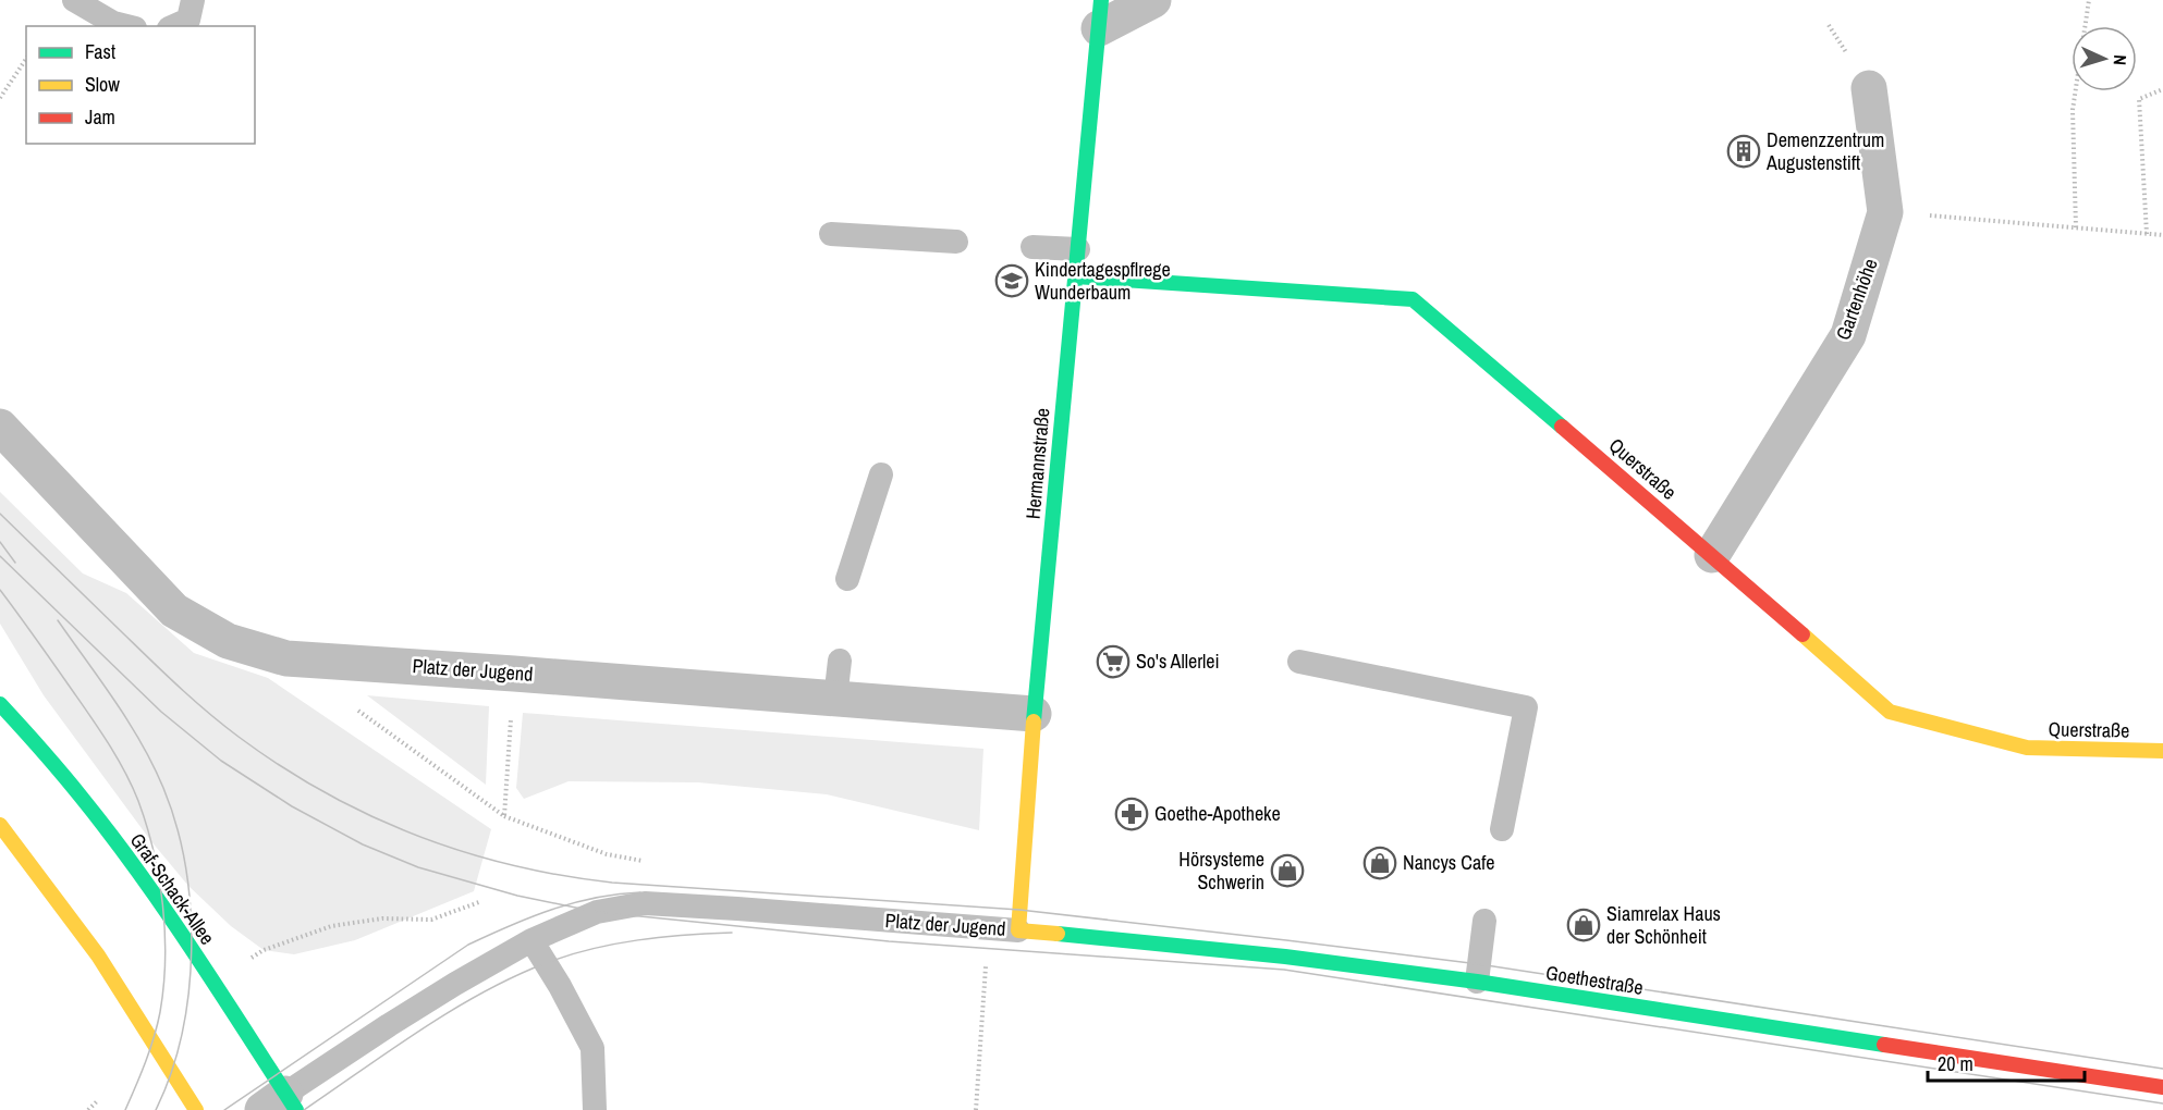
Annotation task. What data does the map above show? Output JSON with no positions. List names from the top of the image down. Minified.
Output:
{"streets":{"street":["Gartenhöhe","Hermannstraße","Querstraße","Platz der Jugend","Graf-Schack-Allee","Goethestraße"]},"crossings":[["Gartenhöhe","Querstraße"],["Hermannstraße","Querstraße"],["Hermannstraße","Platz der Jugend"],["Hermannstraße","Goethestraße"],["Platz der Jugend","Graf-Schack-Allee"],["Platz der Jugend","Goethestraße"]],"places":{"building":["Demenzzentrum Augustenstift"],"school or university":["Kindertagespflrege Wunderbaum"],"supermarket":["So's Allerlei"],"pharmacy":["Goethe-Apotheke"],"shop":["Nancys Cafe","Hörsysteme Schwerin","Siamrelax Haus der Schönheit"]},"legend":["Fast","Slow","Jam"],"scale_bar":"20 m","north":"right"}
